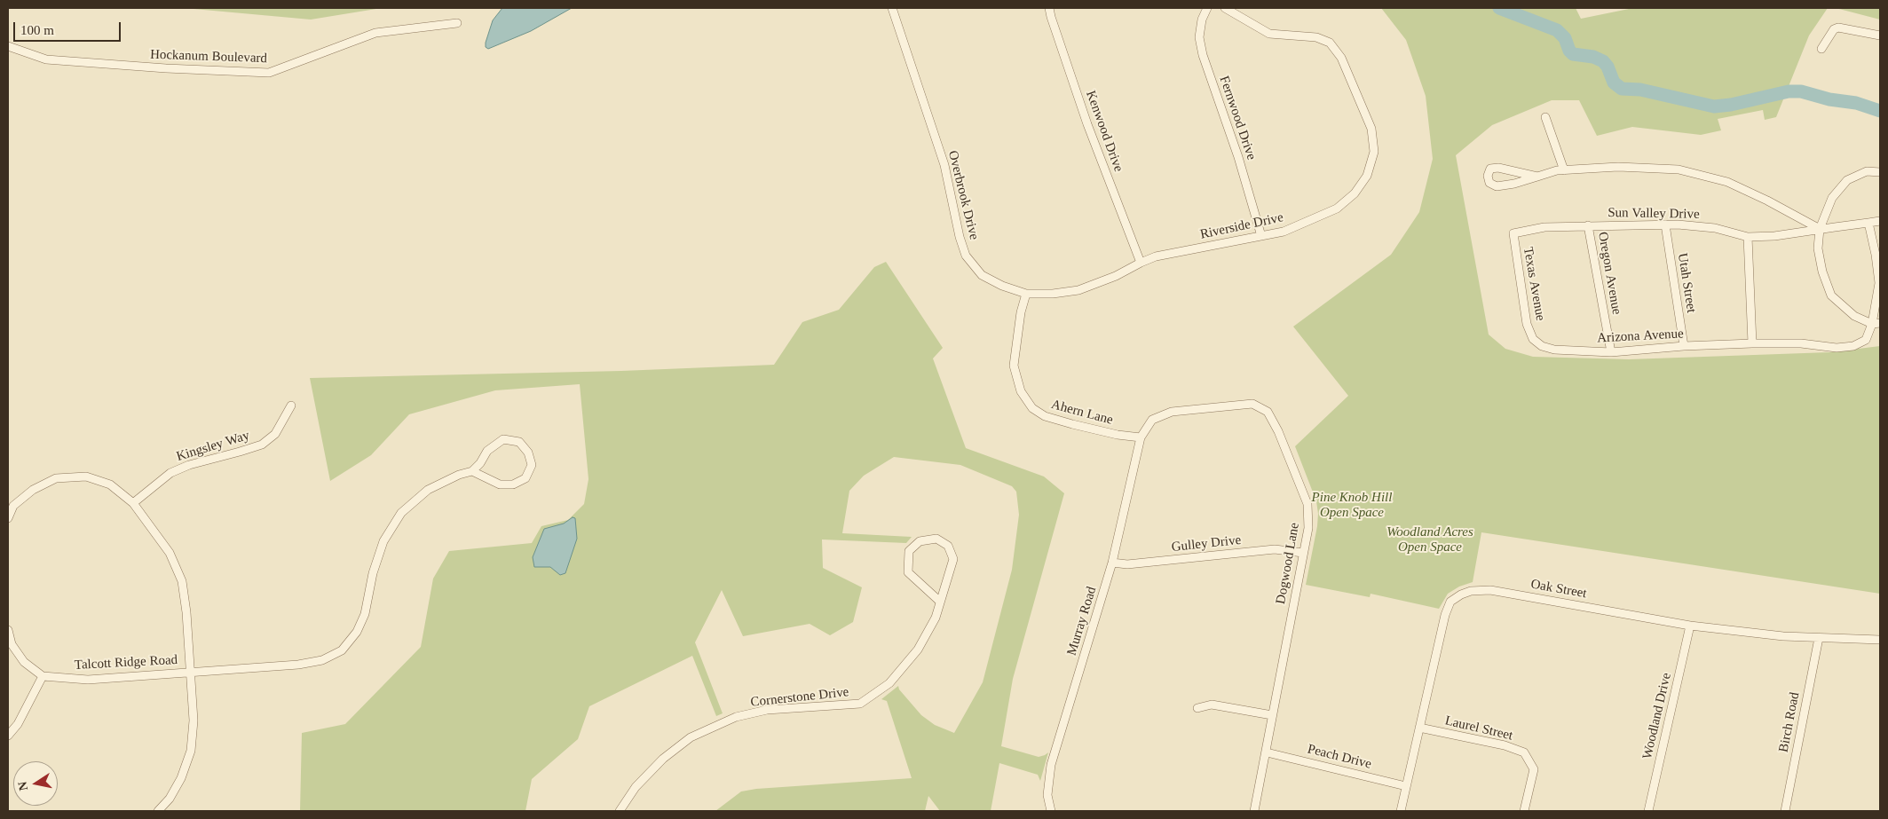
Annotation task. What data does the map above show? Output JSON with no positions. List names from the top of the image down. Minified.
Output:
{"streets":{"street":["Hockanum Boulevard","Fernwood Drive","Kenwood Drive","Overbrook Drive","Sun Valley Drive","Riverside Drive","Oregon Avenue","Utah Street","Texas Avenue","Arizona Avenue","Ahern Lane","Kingsley Way","Gulley Drive","Dogwood Lane","Oak Street","Murray Road","Talcott Ridge Road","Cornerstone Drive","Woodland Drive","Birch Road","Laurel Street","Peach Drive"]},"crossings":[["Fernwood Drive","Riverside Drive"],["Kenwood Drive","Overbrook Drive"],["Kenwood Drive","Riverside Drive"],["Overbrook Drive","Riverside Drive"],["Overbrook Drive","Ahern Lane"],["Sun Valley Drive","Oregon Avenue"],["Sun Valley Drive","Utah Street"],["Sun Valley Drive","Texas Avenue"],["Oregon Avenue","Arizona Avenue"],["Utah Street","Arizona Avenue"],["Texas Avenue","Arizona Avenue"],["Ahern Lane","Dogwood Lane"],["Ahern Lane","Murray Road"],["Kingsley Way","Talcott Ridge Road"],["Gulley Drive","Dogwood Lane"],["Gulley Drive","Murray Road"],["Dogwood Lane","Murray Road"],["Dogwood Lane","Peach Drive"],["Oak Street","Woodland Drive"],["Oak Street","Birch Road"],["Oak Street","Laurel Street"],["Oak Street","Peach Drive"]],"parks":["Pine Knob Hill Open Space","Woodland Acres Open Space"],"scale_bar":"100 m","north":"left"}
